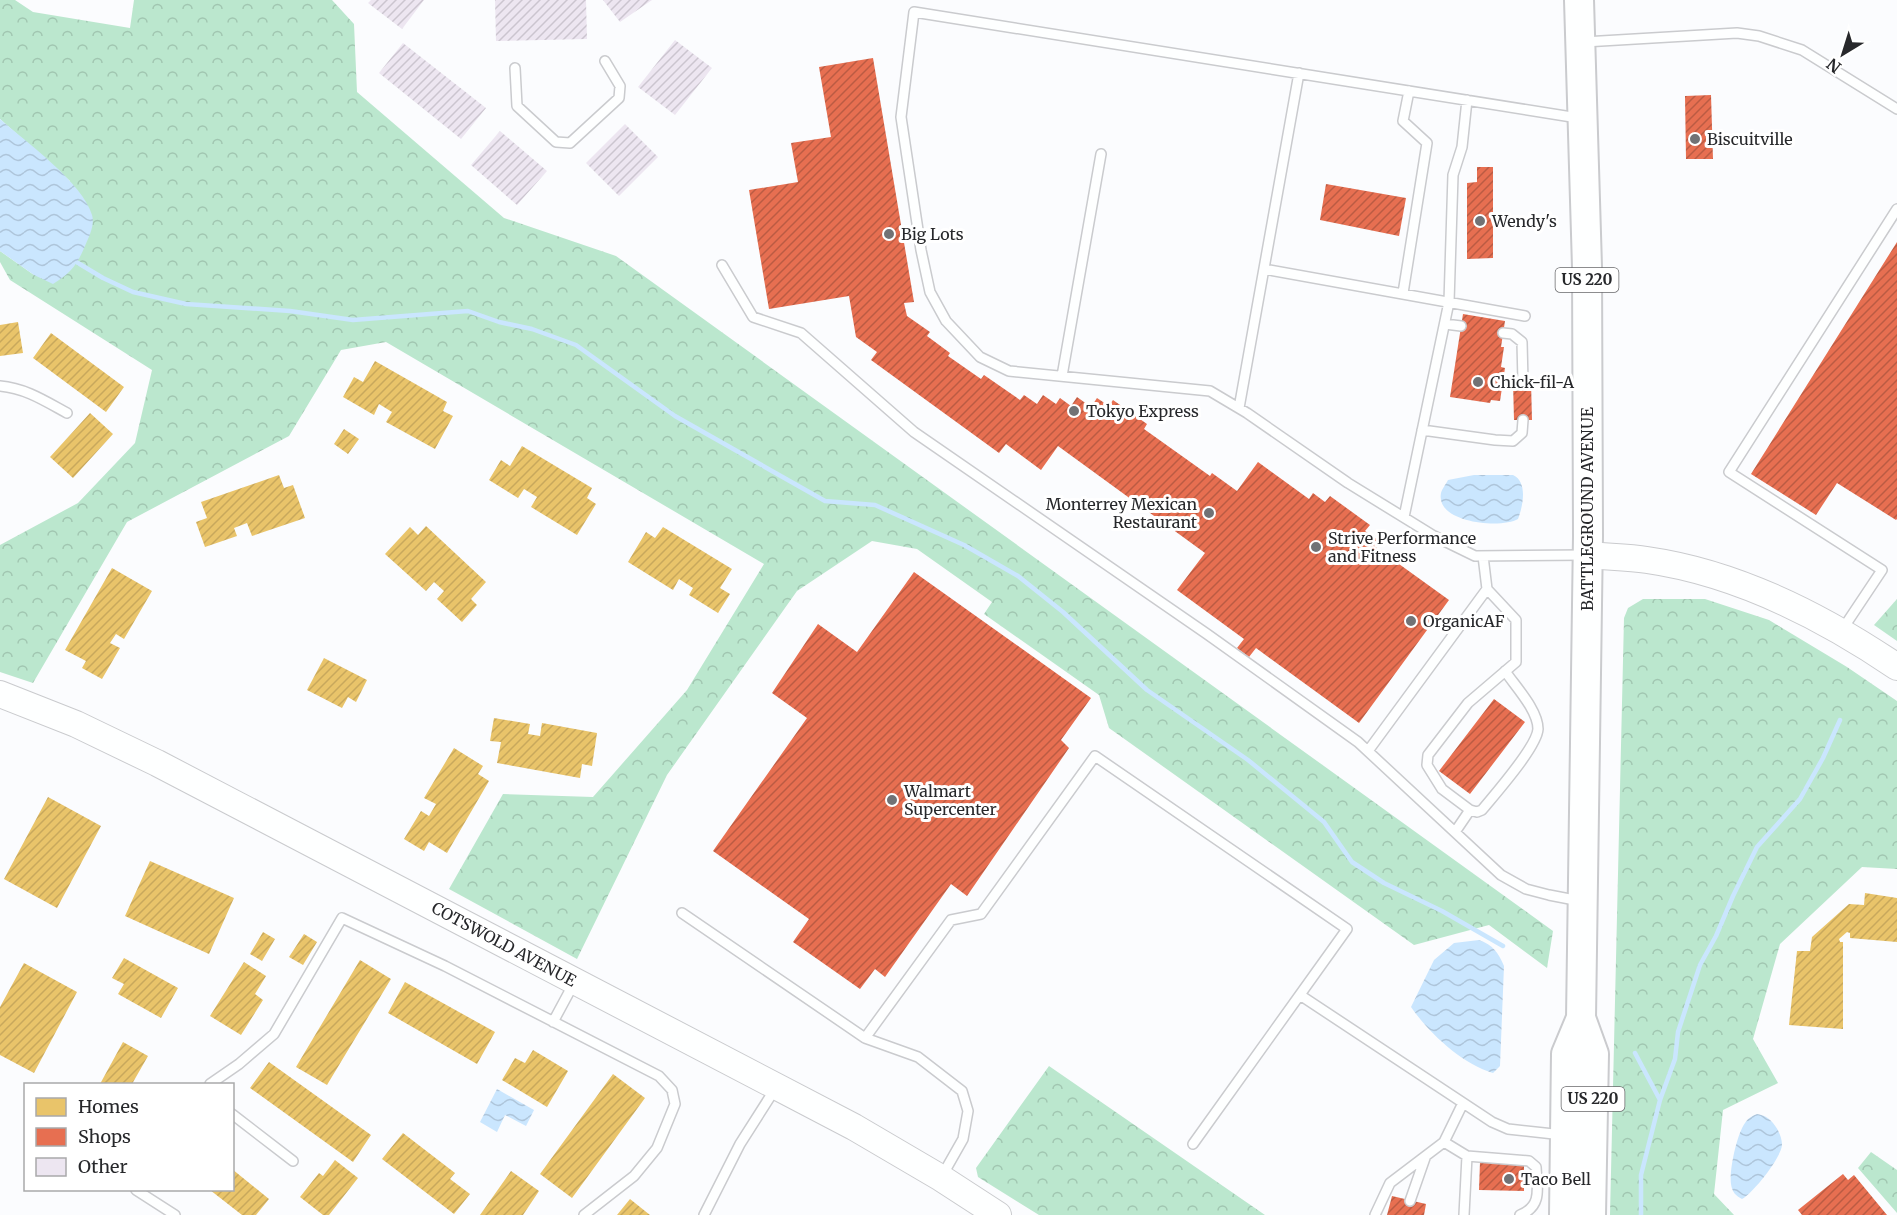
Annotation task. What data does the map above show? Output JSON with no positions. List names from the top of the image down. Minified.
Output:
{"streets":{"main road":["US 220","BATTLEGROUND AVENUE"],"street":["COTSWOLD AVENUE"]},"places":["Biscuitville","Wendy's","Big Lots","Chick-fil-A","Tokyo Express","Monterrey Mexican Restaurant","Strive Performance and Fitness","OrganicAF","Walmart Supercenter","Taco Bell"],"legend":["Homes","Shops","Other"],"north":"bottom left"}
